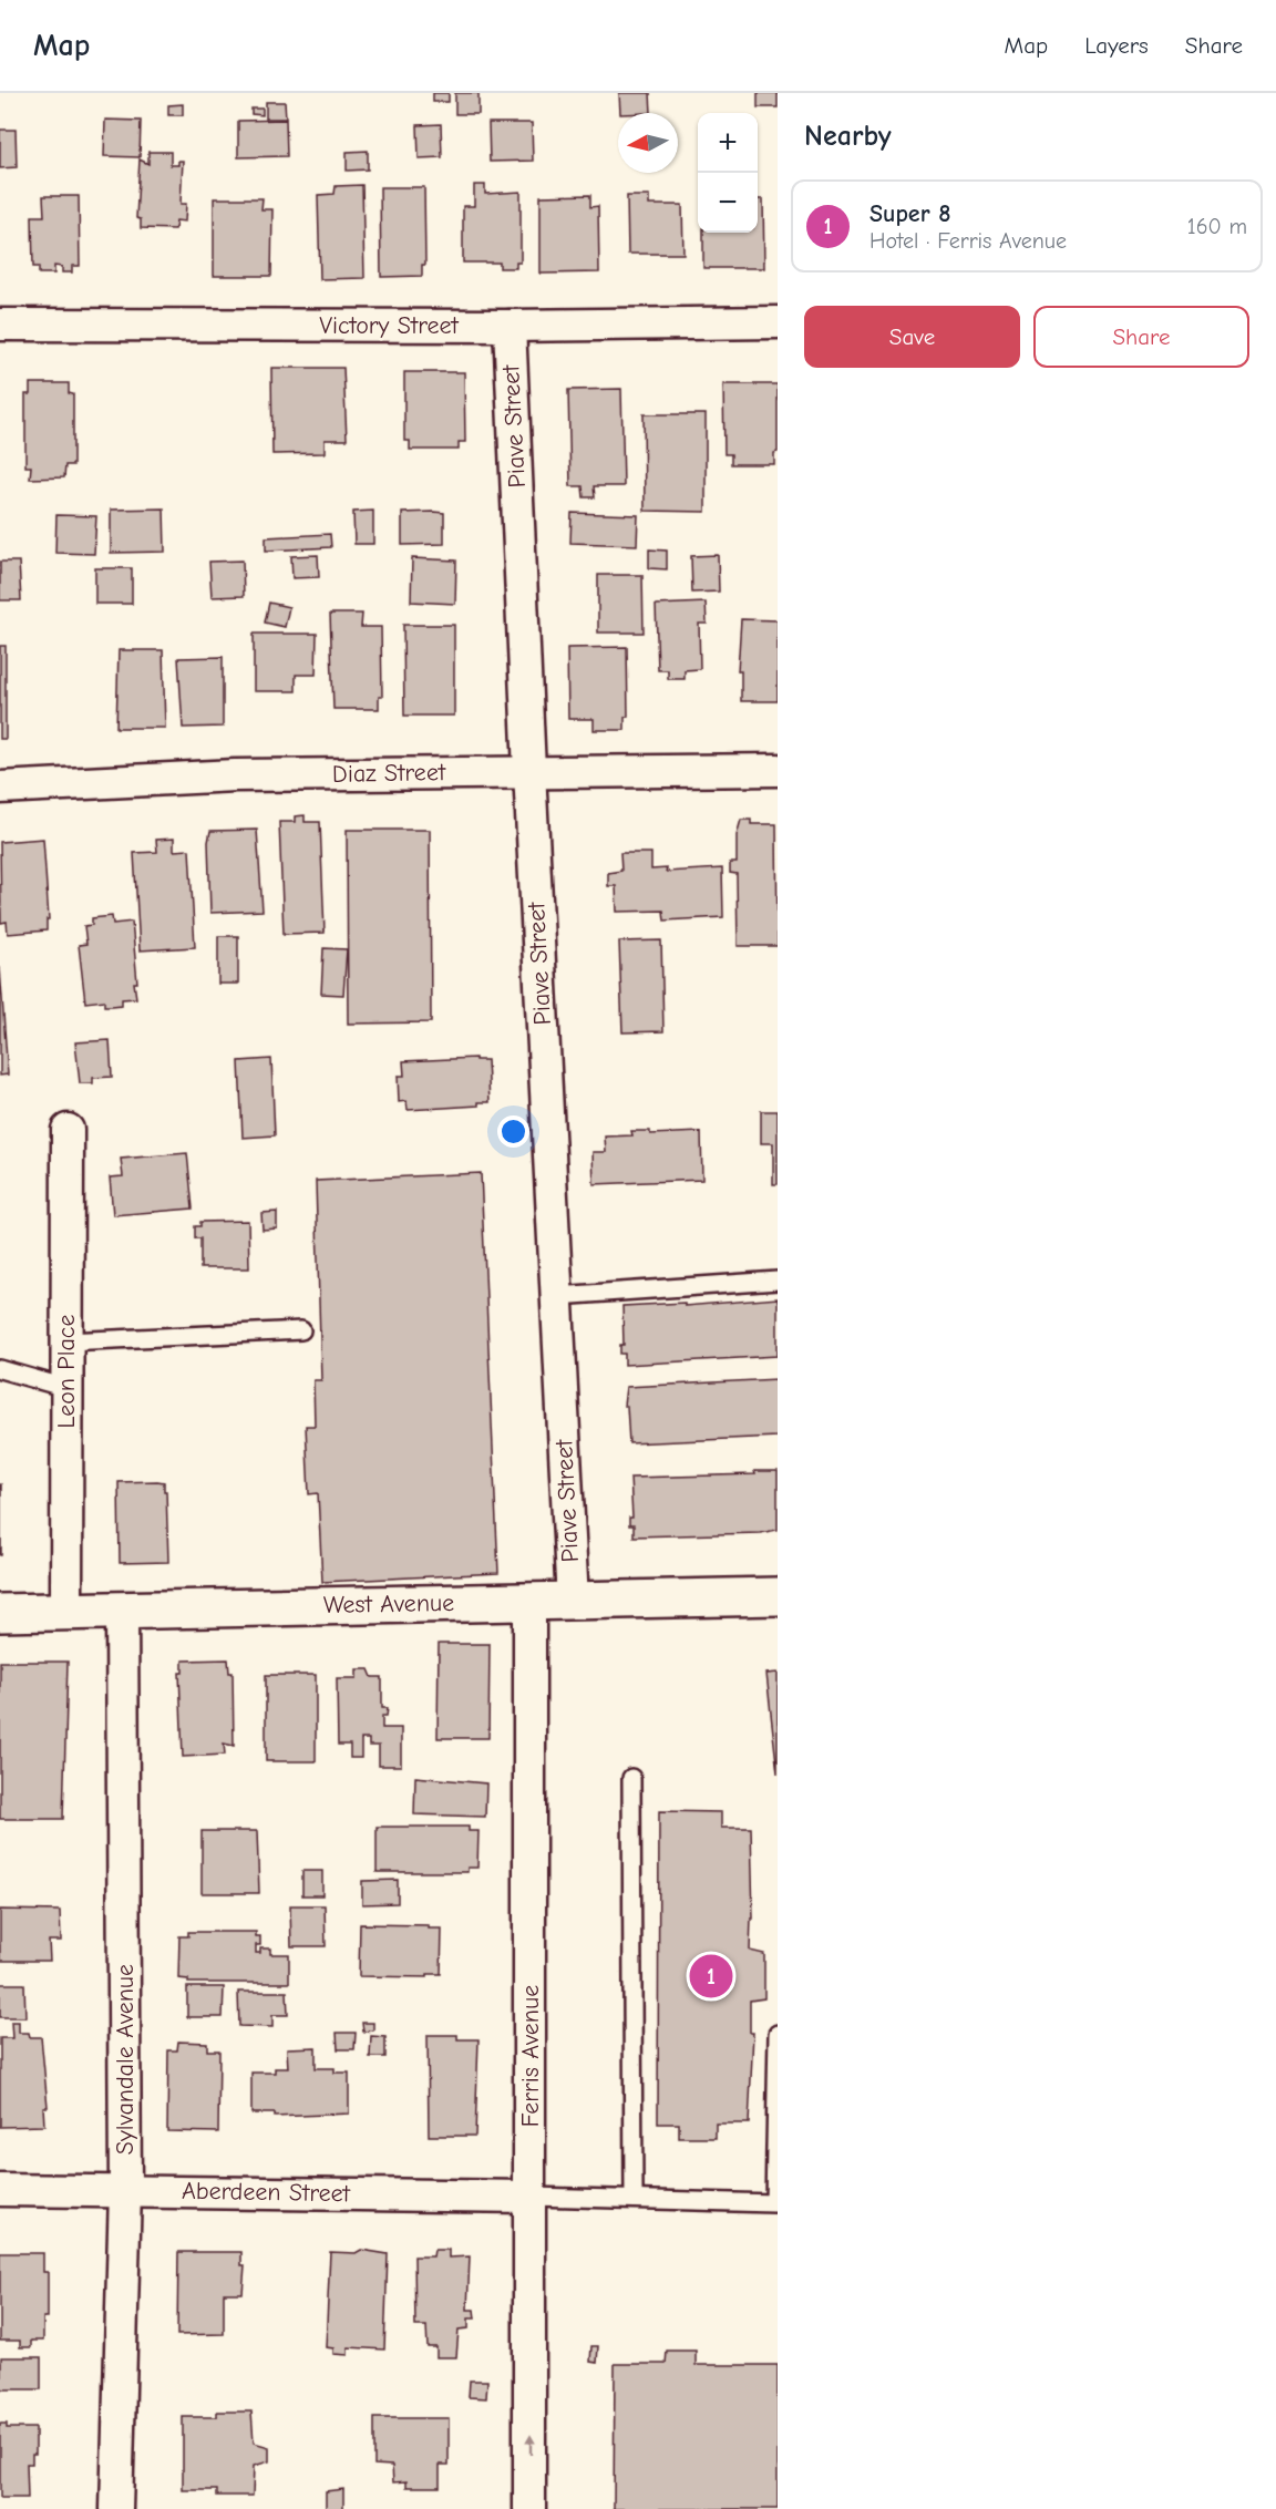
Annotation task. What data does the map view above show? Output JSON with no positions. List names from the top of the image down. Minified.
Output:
{"streets":{"main road":["West Avenue"],"street":["Victory Street","Piave Street","Diaz Street","Leon Place","Ferris Avenue","Sylvandale Avenue","Aberdeen Street"]},"crossings":[["Victory Street","Piave Street"],["Piave Street","Diaz Street"],["Piave Street","West Avenue"],["Leon Place","West Avenue"],["West Avenue","Ferris Avenue"],["West Avenue","Sylvandale Avenue"],["Ferris Avenue","Aberdeen Street"],["Sylvandale Avenue","Aberdeen Street"]],"north":"left","page":{"header":"Map","nav":["Map","Layers","Share"],"heading":"Nearby","map_buttons":["+","−"],"list":[{"mark":"1","name":"Super 8","note":"Hotel · Ferris Avenue","value":"160 m"}],"buttons":["Save","Share"],"pins":"1"}}
